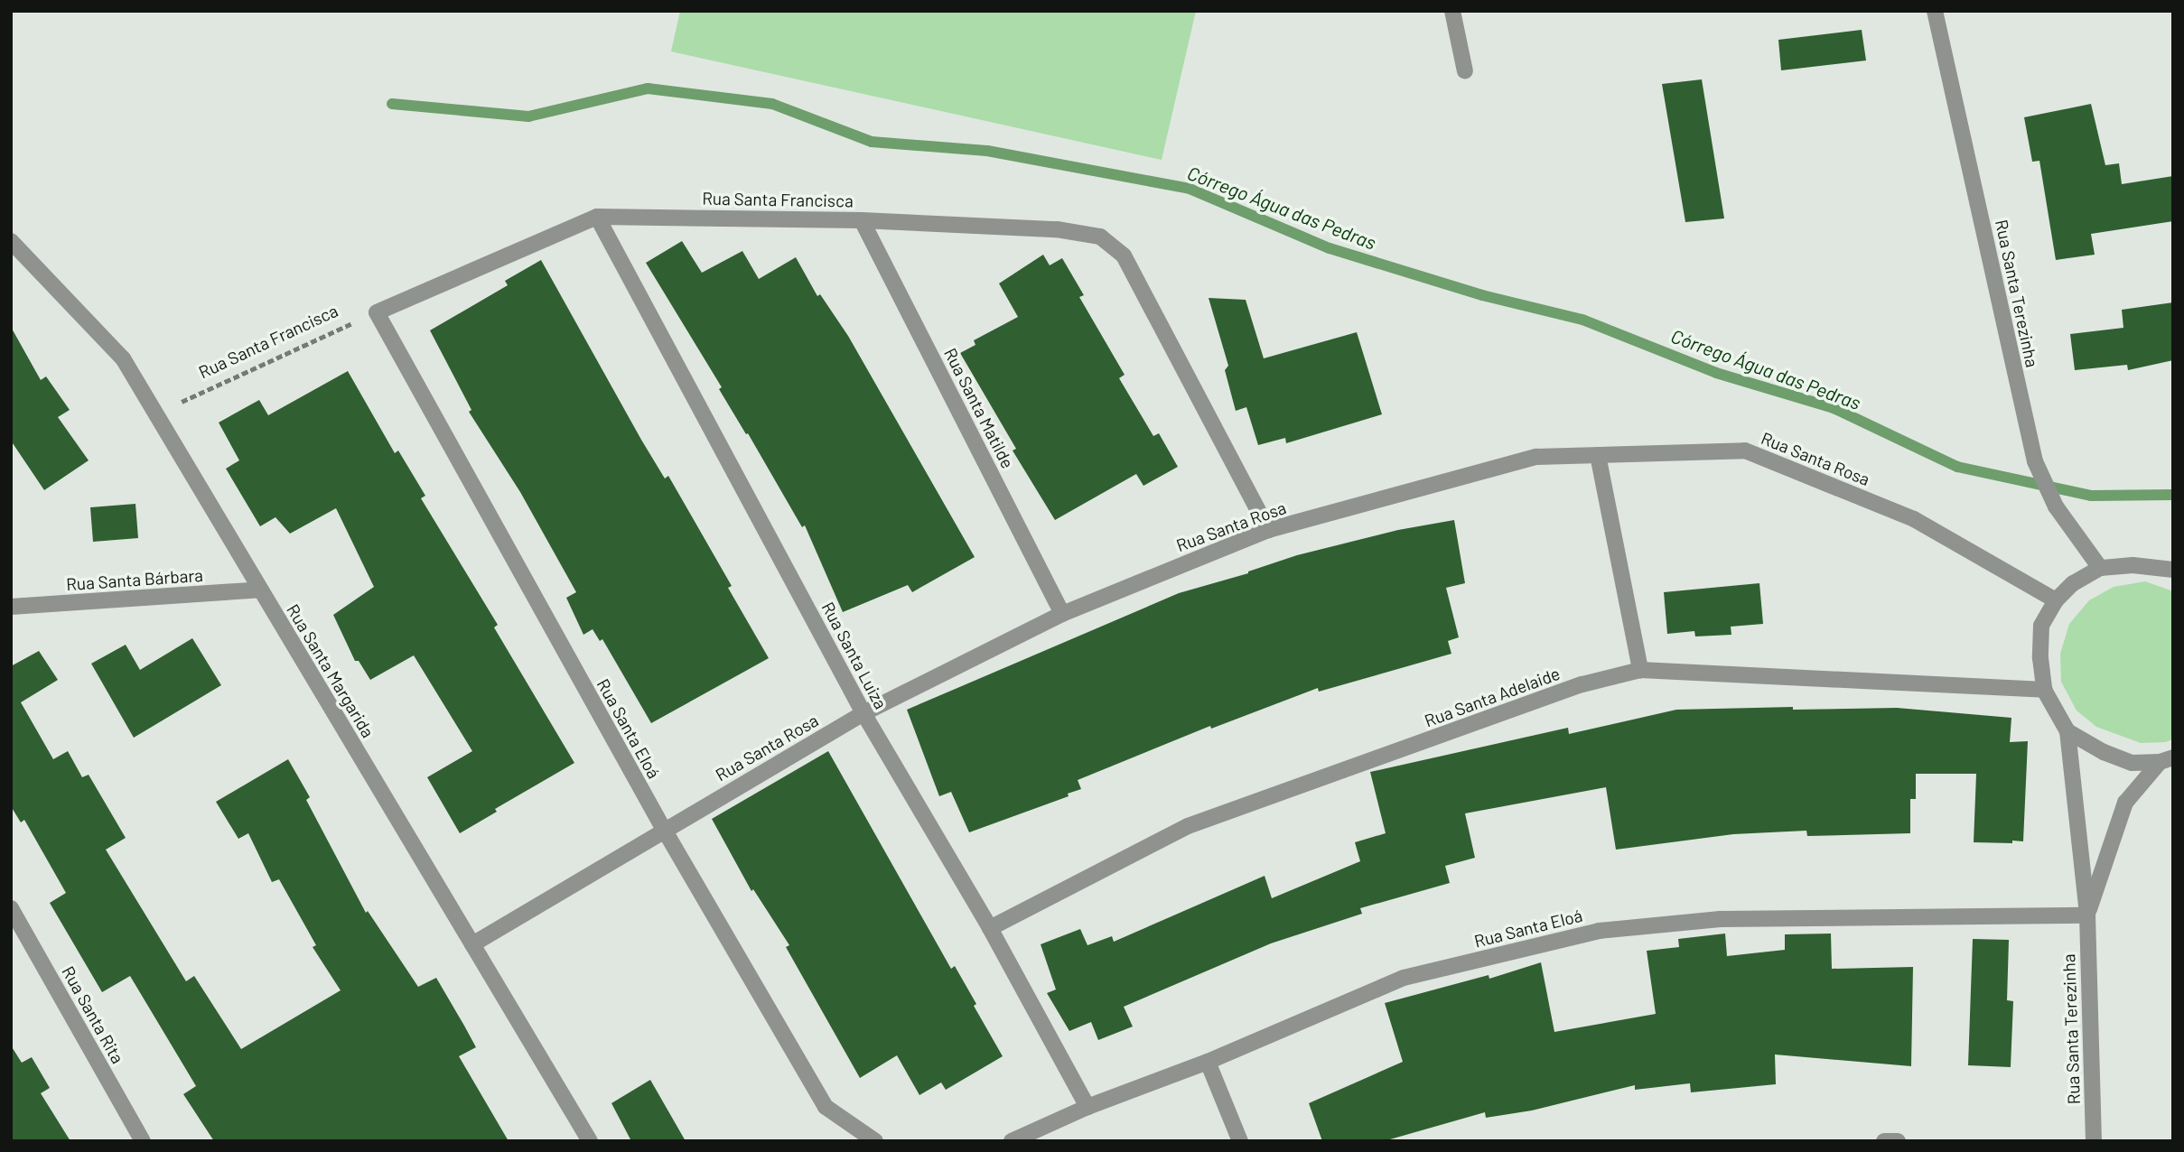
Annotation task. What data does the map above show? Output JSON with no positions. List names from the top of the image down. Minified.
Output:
{"streets":{"street":["Rua Santa Francisca","Rua Santa Terezinha","Rua Santa Matilde","Rua Santa Rosa","Rua Santa Bárbara","Rua Santa Luiza","Rua Santa Margarida","Rua Santa Adelaide","Rua Santa Eloá","Rua Santa Rita"]},"crossings":[["Rua Santa Francisca","Rua Santa Matilde"],["Rua Santa Francisca","Rua Santa Rosa"],["Rua Santa Francisca","Rua Santa Luiza"],["Rua Santa Francisca","Rua Santa Margarida"],["Rua Santa Francisca","Rua Santa Eloá"],["Rua Santa Terezinha","Rua Santa Eloá"],["Rua Santa Matilde","Rua Santa Rosa"],["Rua Santa Rosa","Rua Santa Luiza"],["Rua Santa Rosa","Rua Santa Margarida"],["Rua Santa Rosa","Rua Santa Eloá"],["Rua Santa Bárbara","Rua Santa Margarida"],["Rua Santa Luiza","Rua Santa Adelaide"],["Rua Santa Luiza","Rua Santa Eloá"]],"water":["Córrego Água das Pedras"]}
